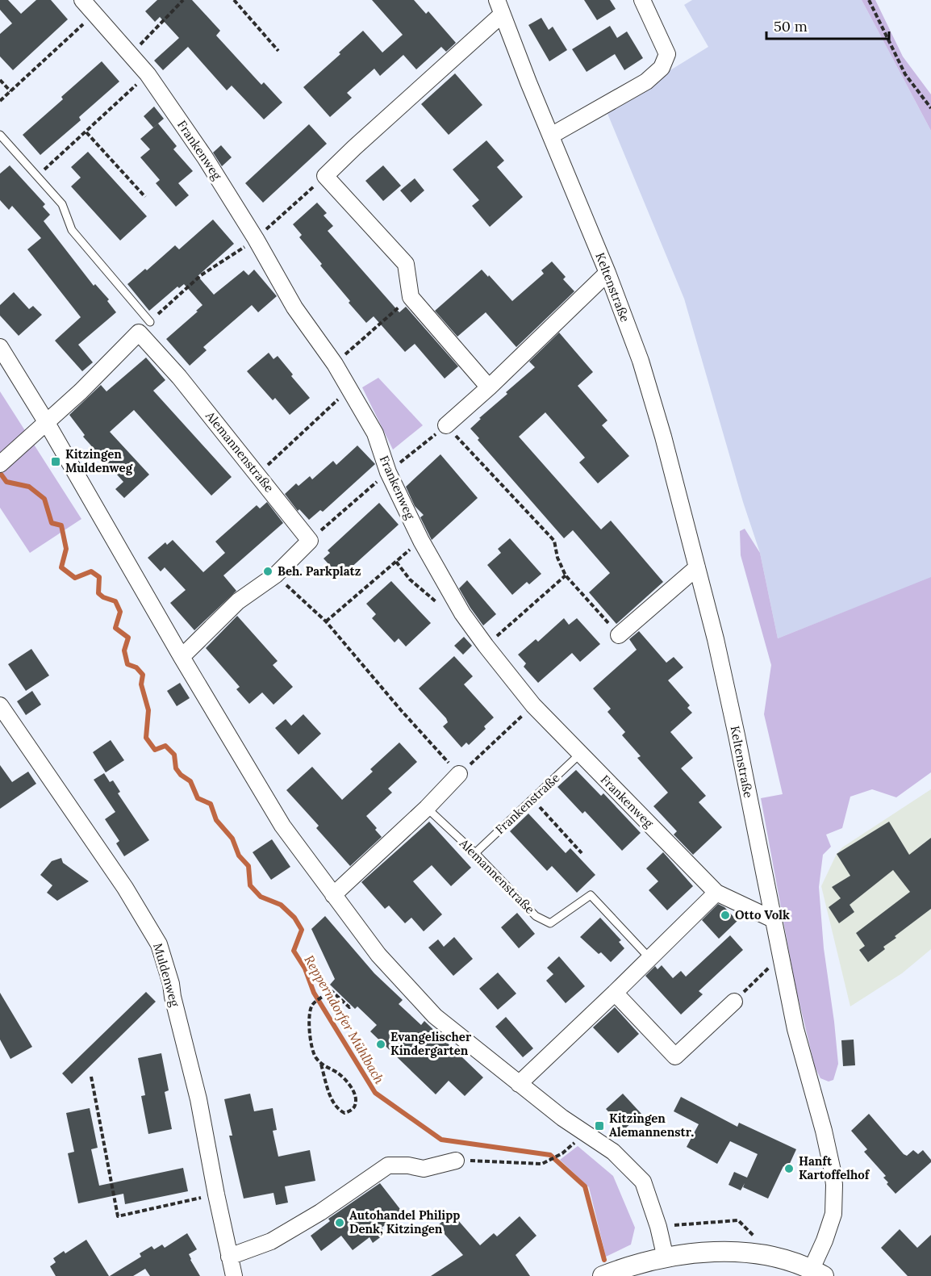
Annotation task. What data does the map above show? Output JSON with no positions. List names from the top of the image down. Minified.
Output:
{"streets":{"street":["Frankenweg","Keltenstraße","Alemannenstraße","Muldenweg"],"lane":["Frankenstraße"]},"crossings":[["Frankenweg","Keltenstraße"],["Frankenweg","Frankenstraße"],["Alemannenstraße","Frankenstraße"]],"water":["Repperndorfer Mühlbach"],"places":{"transit":["Kitzingen Muldenweg","Kitzingen Alemannenstr."],"other":["Beh. Parkplatz","Otto Volk","Evangelischer Kindergarten","Hanft Kartoffelhof","Autohandel Philipp Denk, Kitzingen"]},"scale_bar":"50 m"}
